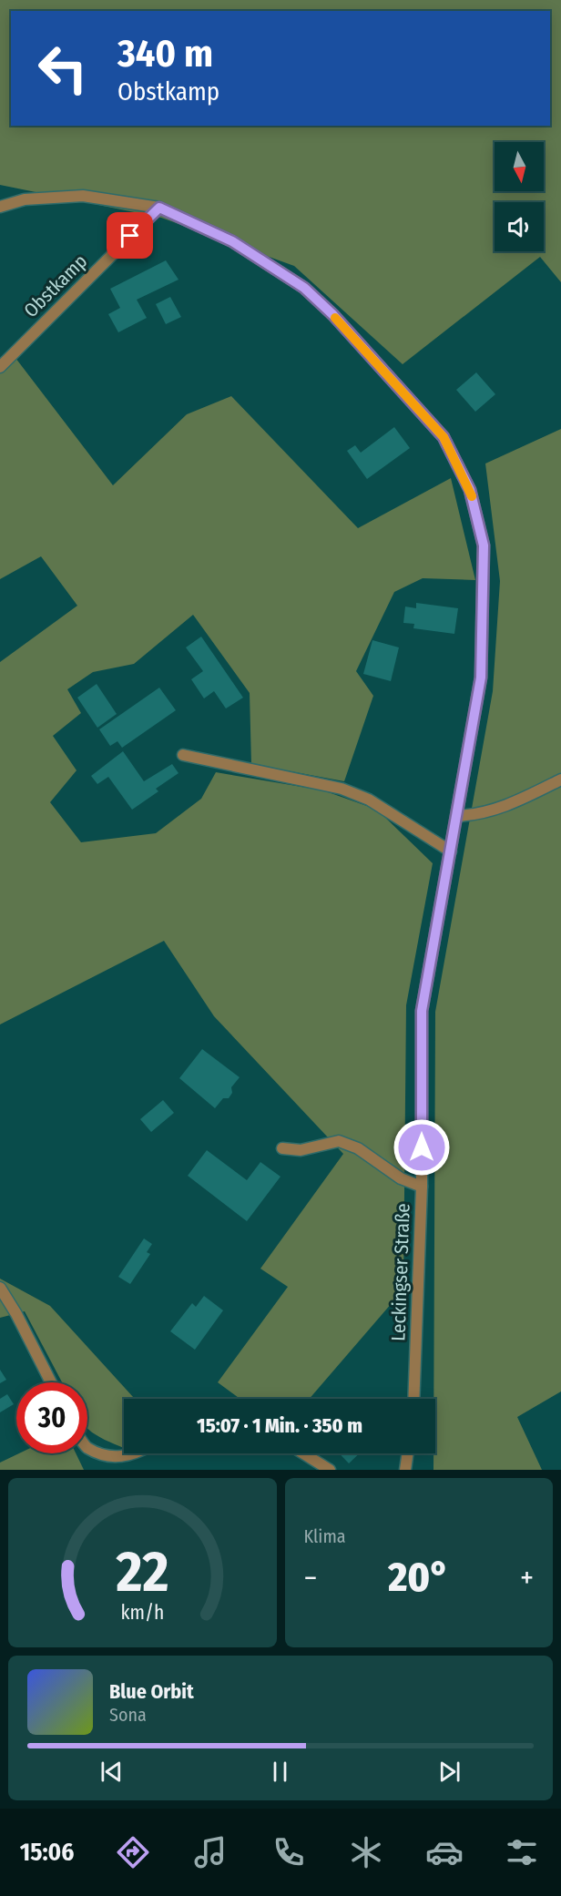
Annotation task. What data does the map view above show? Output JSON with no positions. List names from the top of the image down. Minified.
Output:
{"streets":{"street":["Obstkamp","Leckingser Straße"]},"crossings":[["Obstkamp","Leckingser Straße"]],"north":"bottom","page":{"turn":["340 m","Obstkamp"],"limit":"30","trip":"15:07 · 1 Min. · 350 m","tile":"Klima","heat":["−","20°","+"],"song":["Blue Orbit","Sona"],"tabs":"15:06","gauge":["22","km/h"]}}
